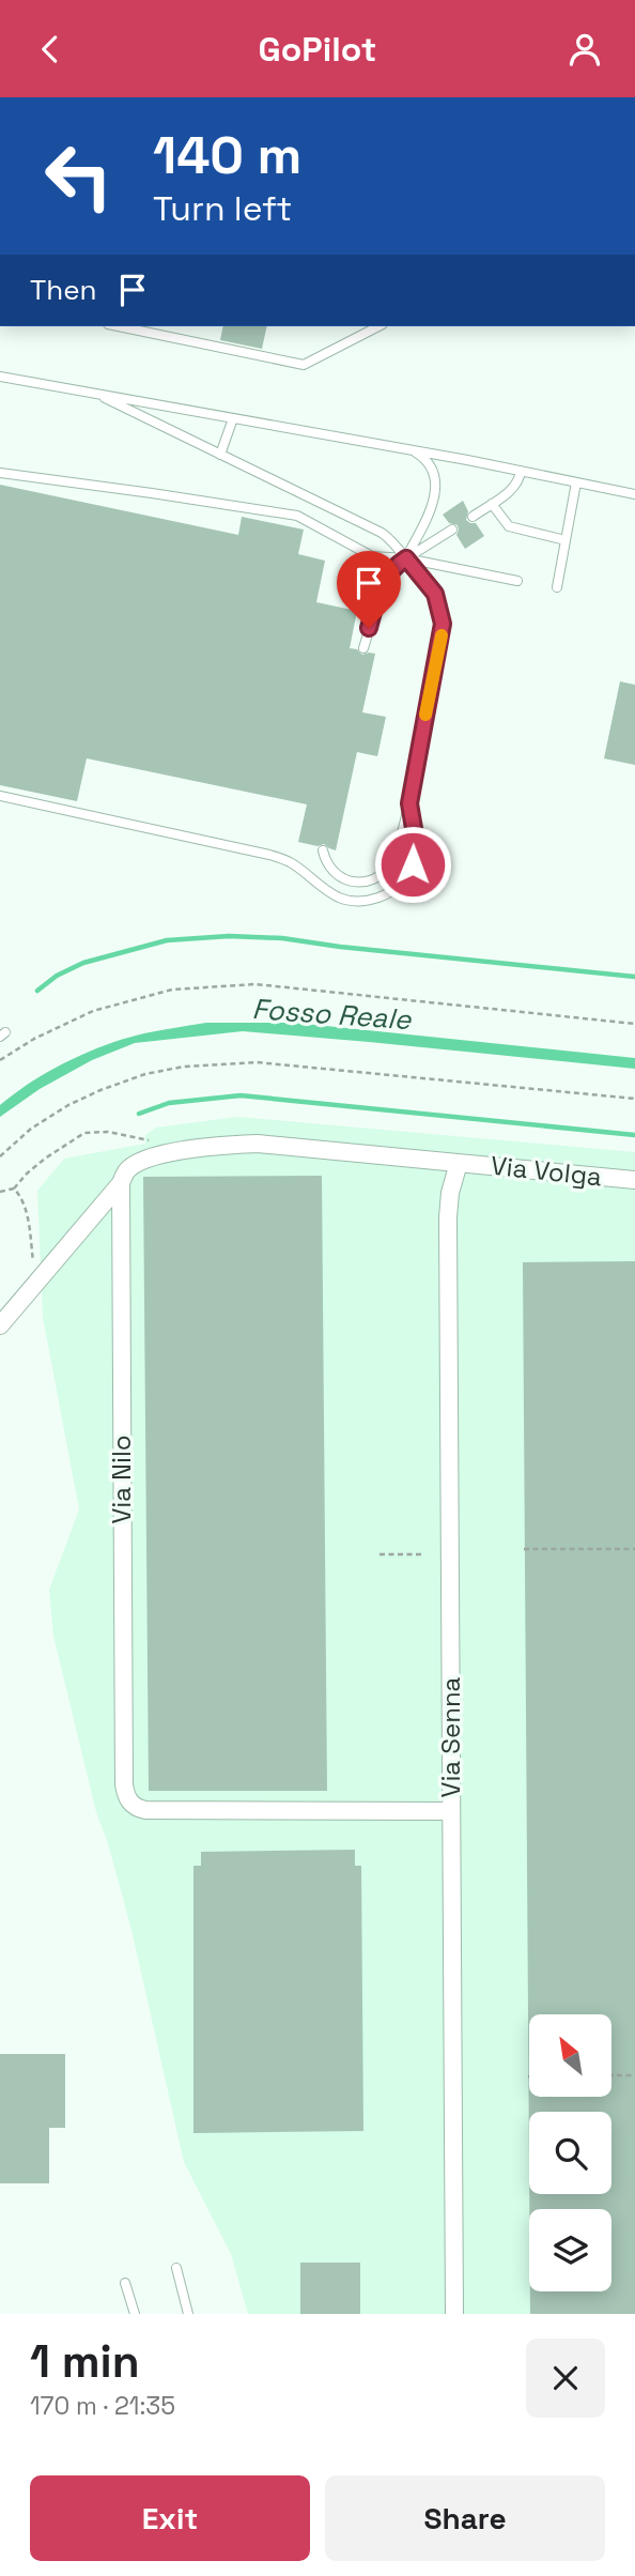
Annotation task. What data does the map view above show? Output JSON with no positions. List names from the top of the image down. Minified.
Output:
{"streets":{"street":["Via Volga","Via Nilo","Via Senna"]},"crossings":[["Via Volga","Via Senna"],["Via Nilo","Via Senna"]],"water":["Fosso Reale"],"north":"top left","page":{"header":"GoPilot","turn":["140 m","Turn left"],"then":"Then","heading":["1 min","170 m · 21:35"],"buttons":["Exit","Share"]}}
